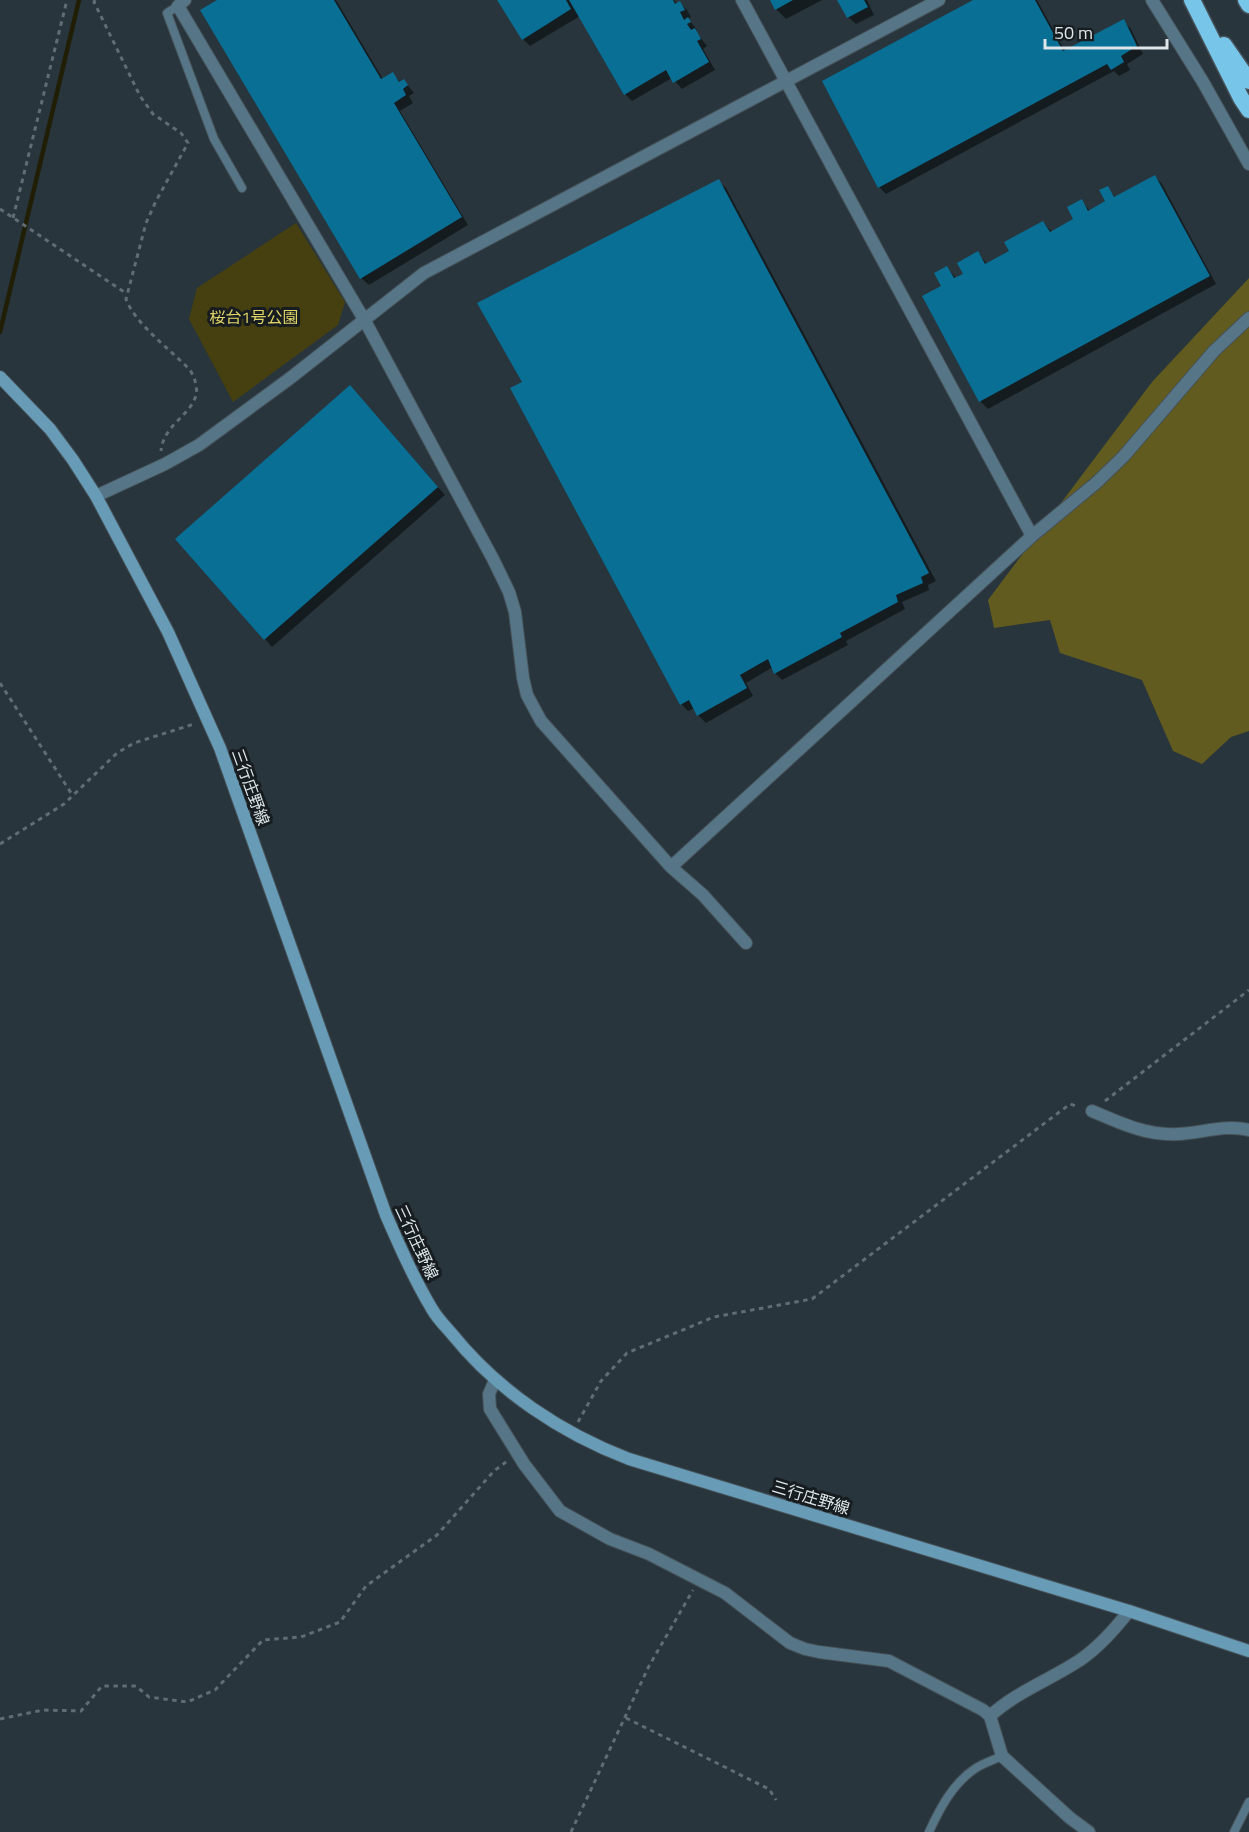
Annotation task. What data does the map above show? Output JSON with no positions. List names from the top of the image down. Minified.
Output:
{"streets":{"main road":["三行庄野線"]},"parks":["桜台1号公園"],"scale_bar":"50 m"}
